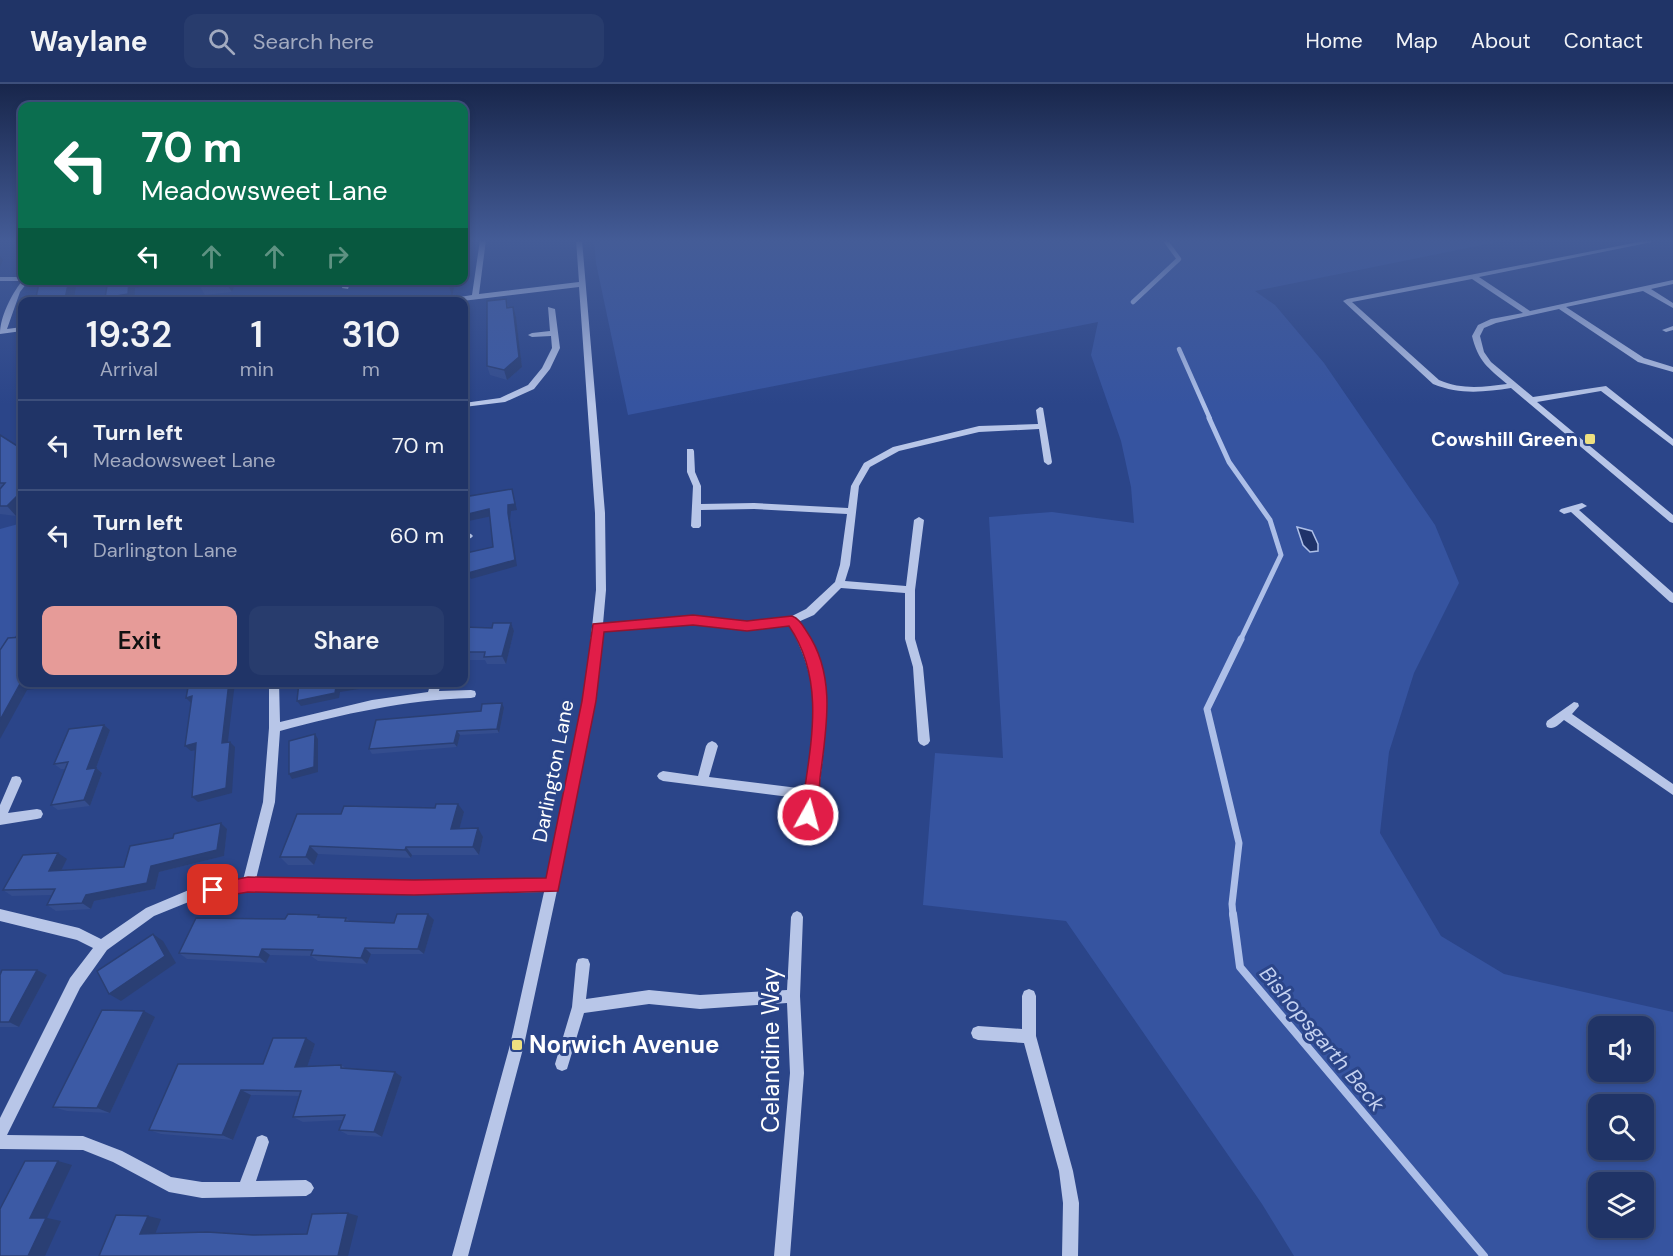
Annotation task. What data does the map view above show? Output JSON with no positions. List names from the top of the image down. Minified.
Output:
{"streets":{"street":["Darlington Lane","Celandine Way"]},"water":["Bishopsgarth Beck"],"places":{"transit":["Cowshill Green","Norwich Avenue"]},"page":{"header":"Waylane","search":"Search here","nav":["Home","Map","About","Contact"],"turn":["70 m","Meadowsweet Lane"],"eta":["19:32","Arrival","1","min","310","m"],"list":[{"name":"Turn left","note":"Meadowsweet Lane","value":"70 m"},{"name":"Turn left","note":"Darlington Lane","value":"60 m"}],"buttons":["Exit","Share"]}}
